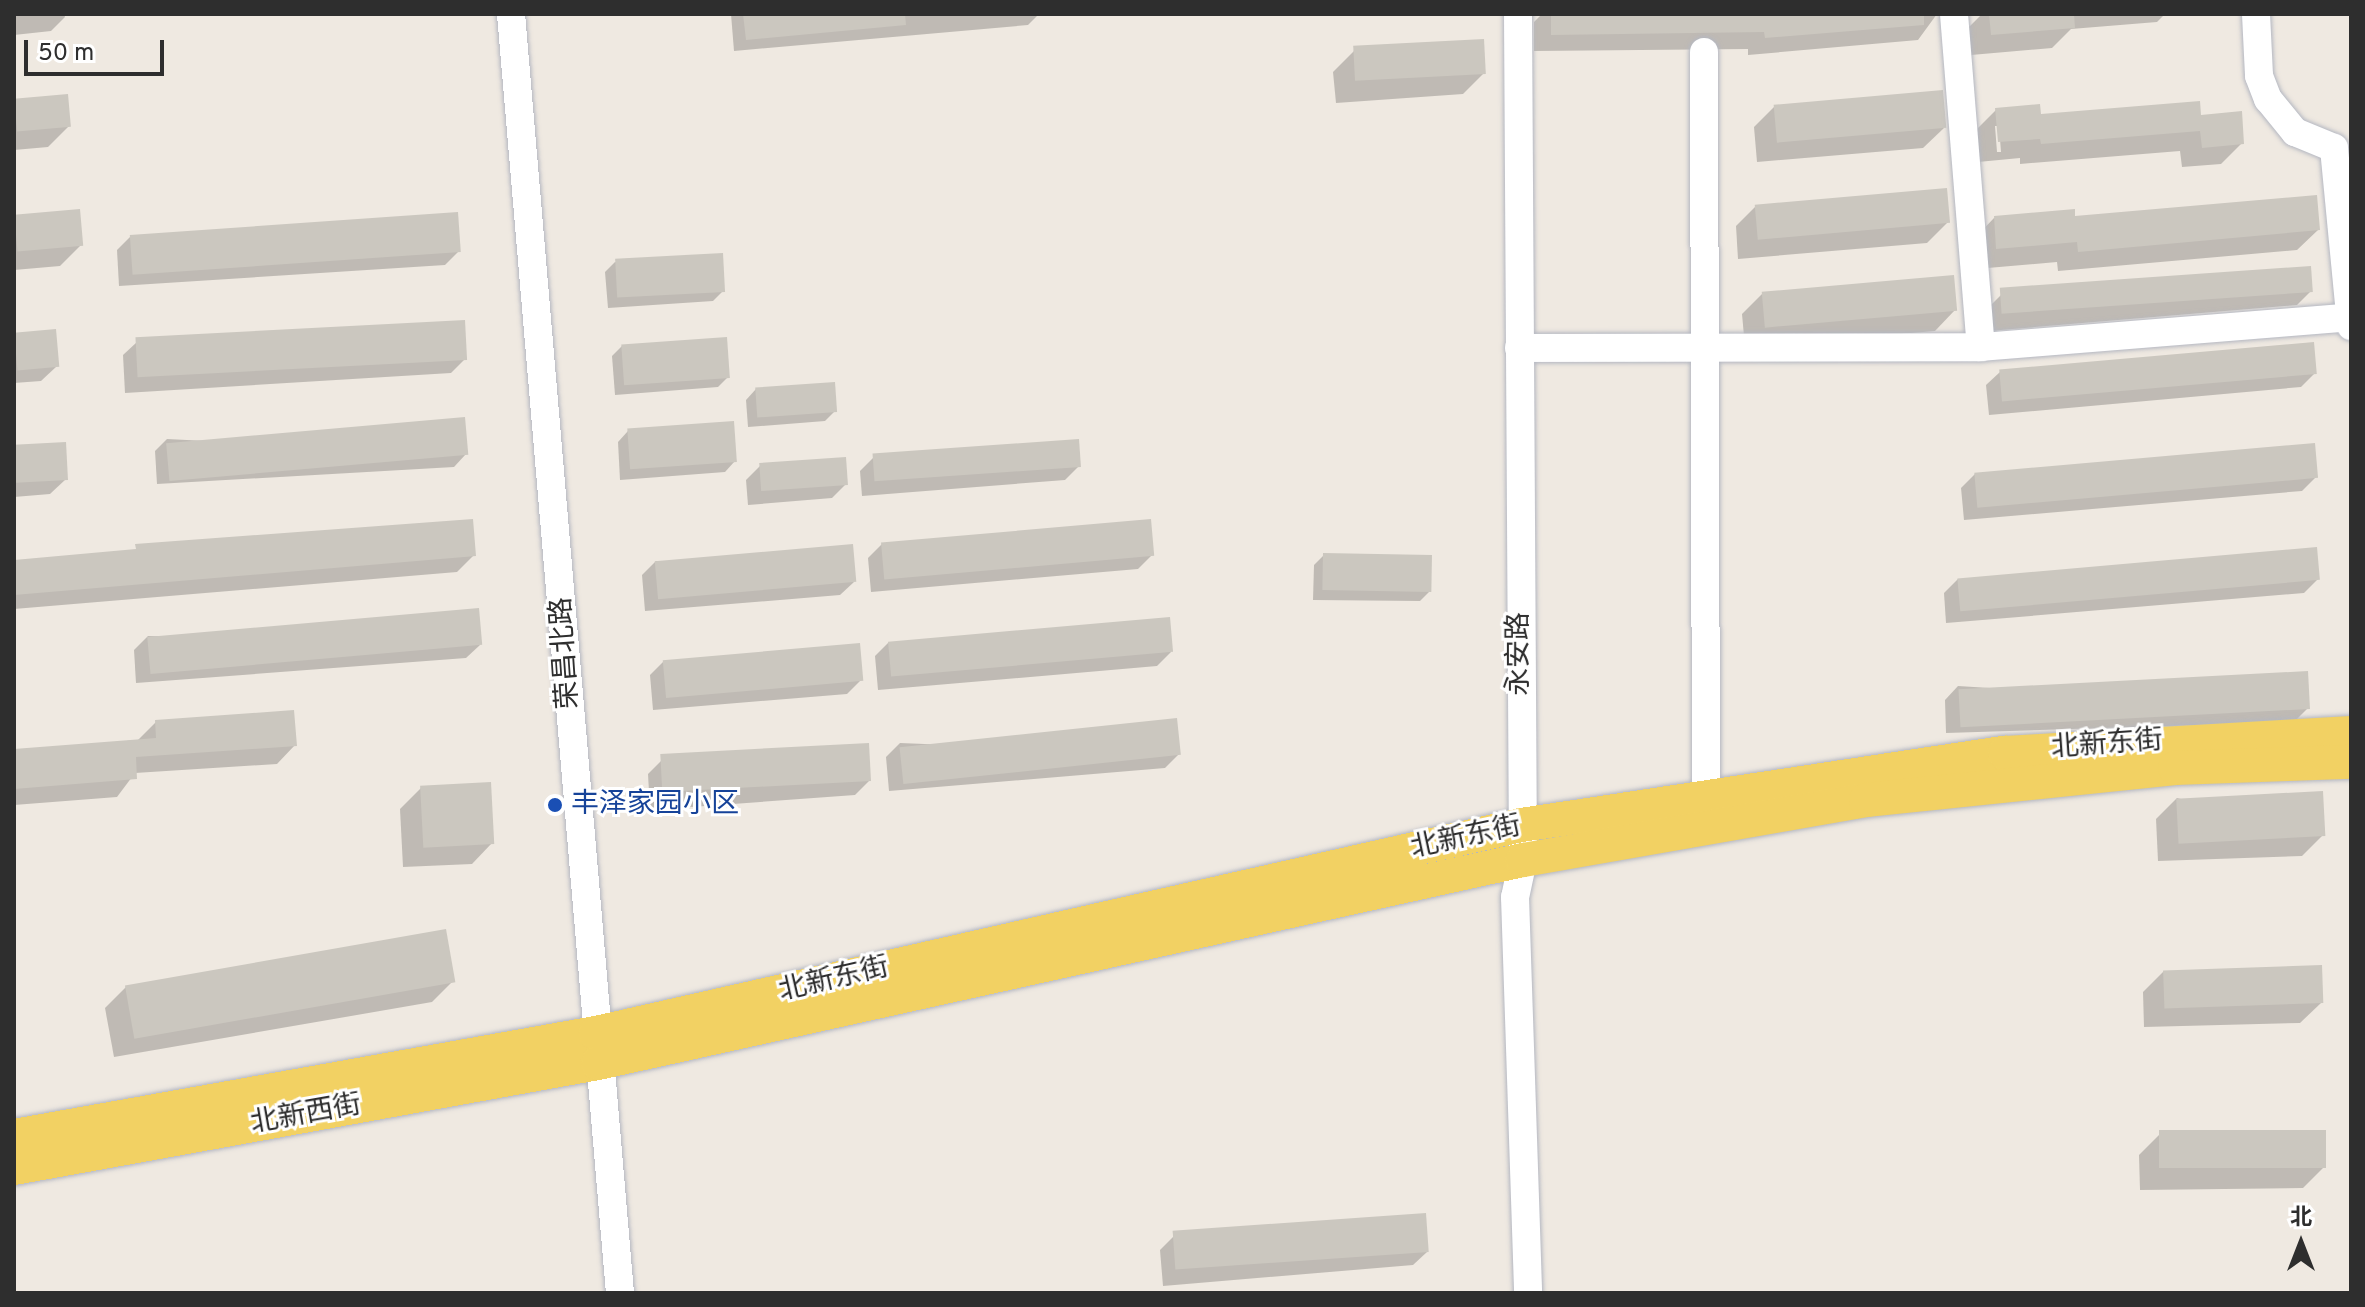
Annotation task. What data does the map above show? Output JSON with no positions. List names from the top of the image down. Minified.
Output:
{"streets":{"main road":["北新东街","北新西街"],"street":["荣昌北路","永安路"]},"crossings":[["荣昌北路","北新东街"],["荣昌北路","北新西街"],["永安路","北新东街"],["北新东街","北新西街"]],"places":["丰泽家园小区"],"scale_bar":"50 m","north":"top"}
